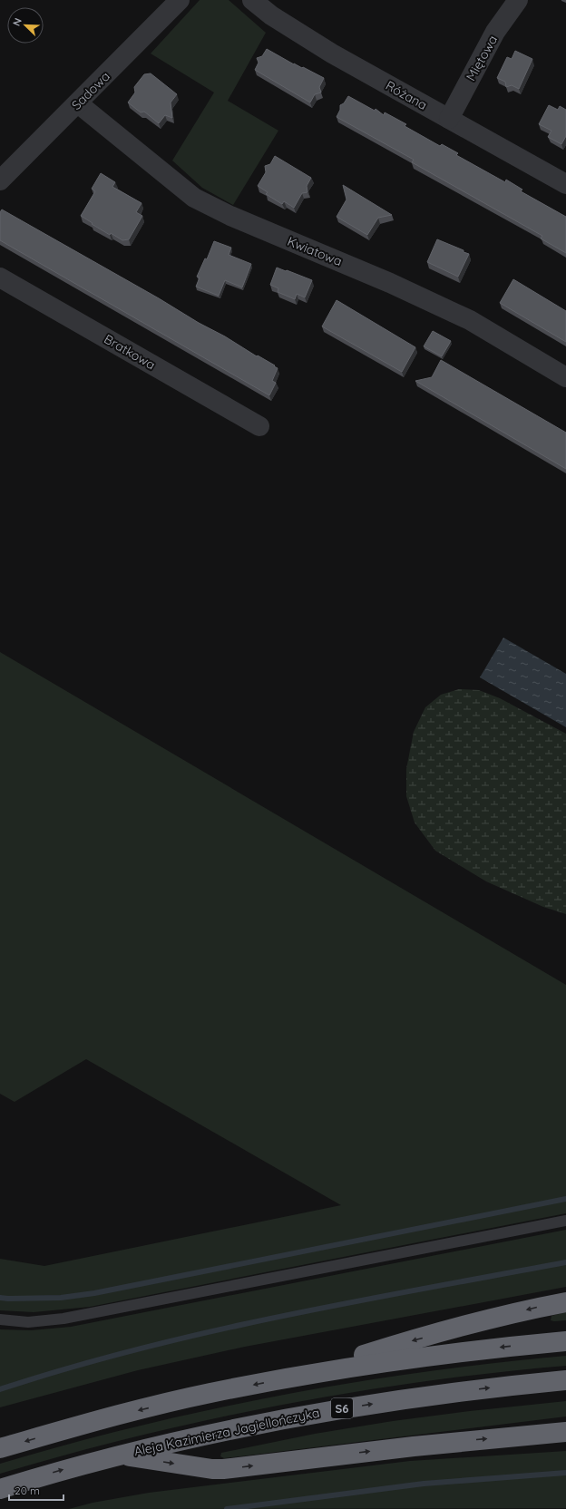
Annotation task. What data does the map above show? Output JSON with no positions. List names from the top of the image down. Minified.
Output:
{"streets":{"highway":["S6","Aleja Kazimierza Jagiellończyka"],"street":["Miętowa","Sadowa","Różana","Kwiatowa","Bratkowa"]},"crossings":[["Miętowa","Różana"],["Sadowa","Kwiatowa"]],"scale_bar":"20 m","north":"top left"}
